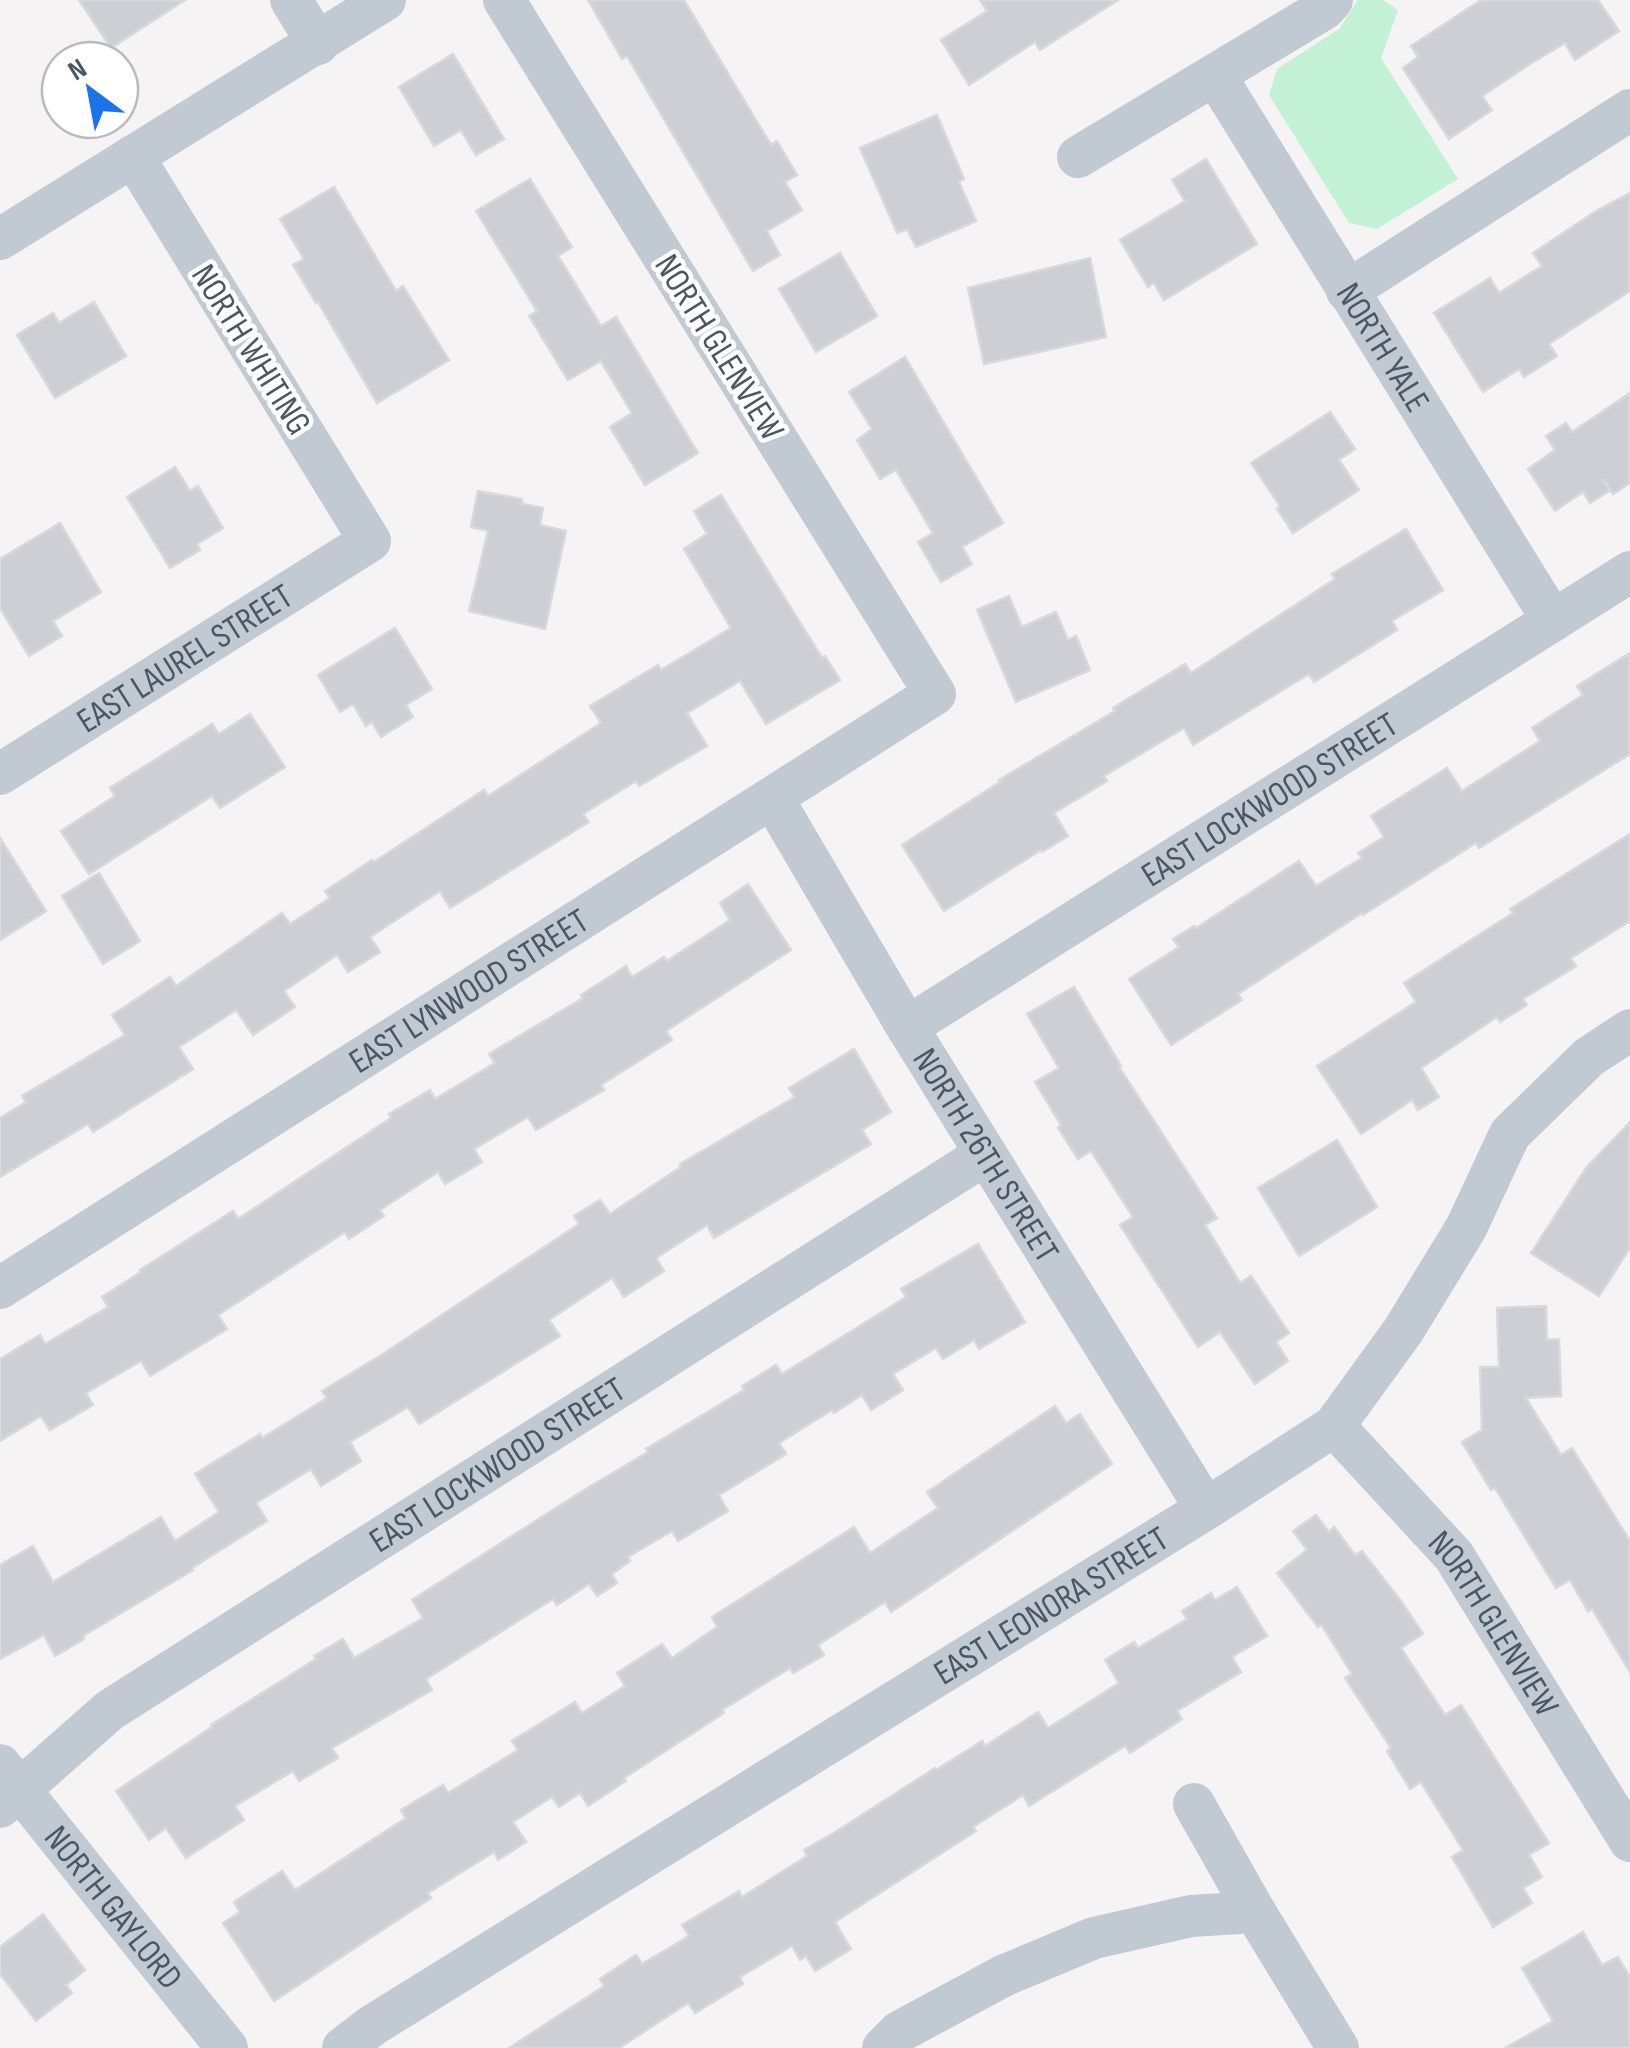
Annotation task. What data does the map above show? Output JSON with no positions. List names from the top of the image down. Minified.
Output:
{"streets":{"street":["NORTH GLENVIEW","NORTH YALE","NORTH WHITING","EAST LAUREL STREET","EAST LOCKWOOD STREET","EAST LYNWOOD STREET","NORTH 26TH STREET","EAST LEONORA STREET","NORTH GAYLORD"]},"crossings":[["NORTH GLENVIEW","EAST LYNWOOD STREET"],["NORTH GLENVIEW","EAST LEONORA STREET"],["NORTH YALE","EAST LOCKWOOD STREET"],["NORTH WHITING","EAST LAUREL STREET"],["EAST LOCKWOOD STREET","NORTH 26TH STREET"],["EAST LOCKWOOD STREET","NORTH GAYLORD"],["EAST LYNWOOD STREET","NORTH 26TH STREET"],["NORTH 26TH STREET","EAST LEONORA STREET"]],"north":"top left"}
